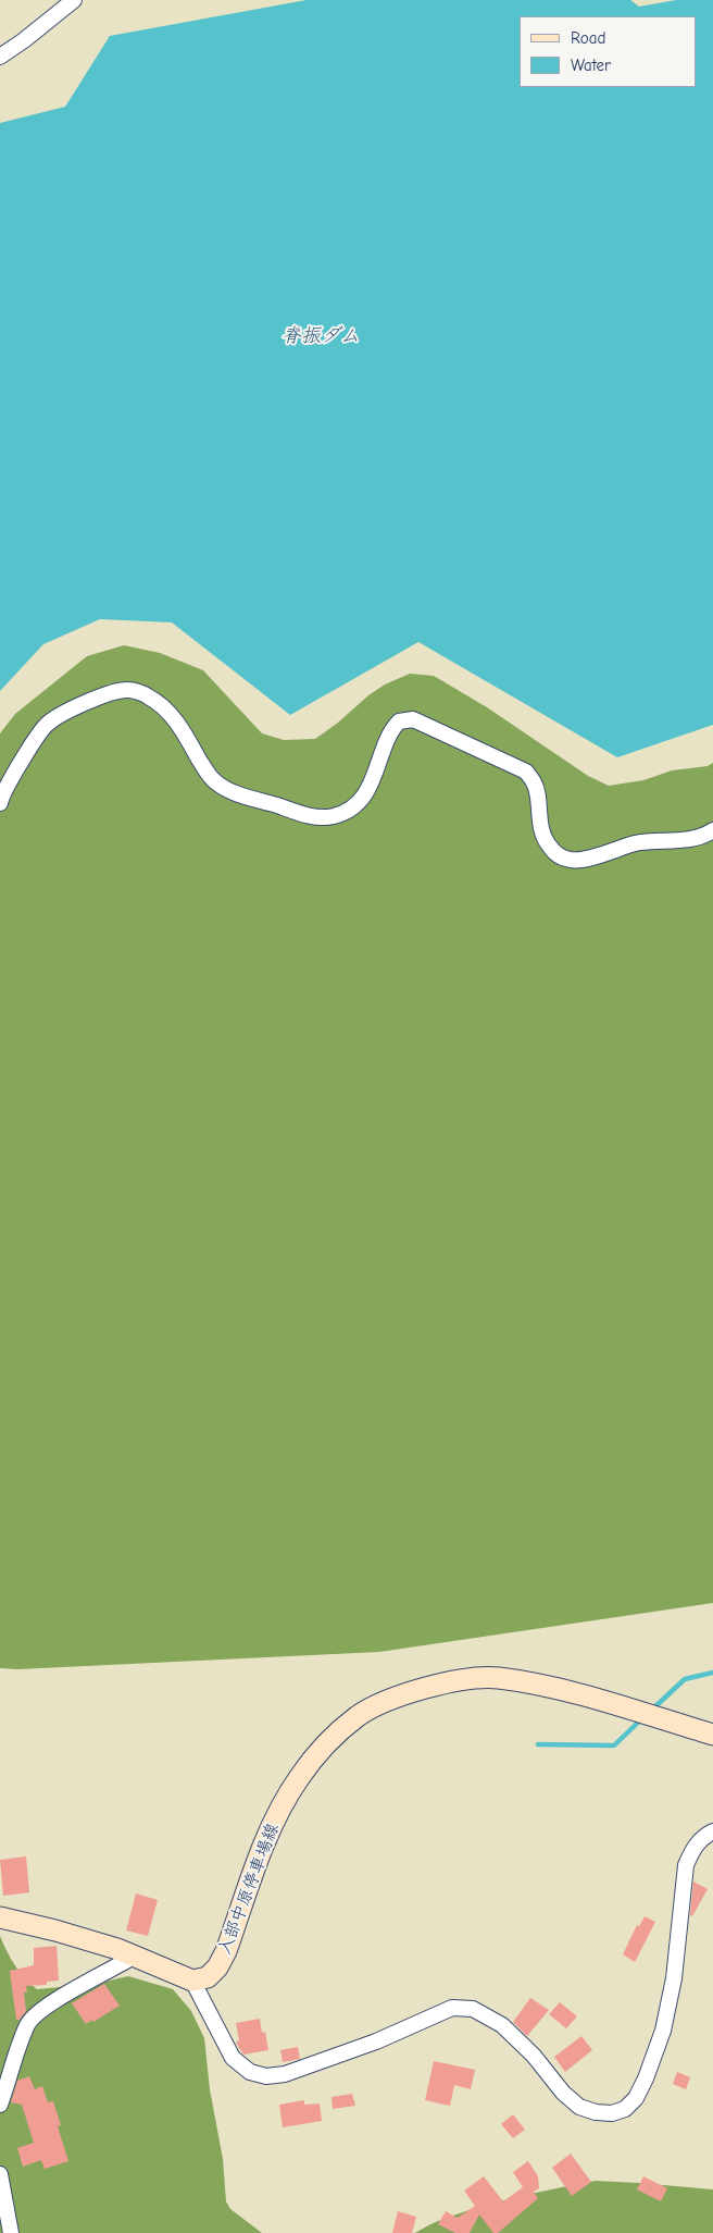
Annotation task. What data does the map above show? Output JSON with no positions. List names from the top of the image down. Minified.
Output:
{"streets":{"main road":["入部中原停車場線"]},"water":["脊振ダム"],"legend":["Road","Water"]}
